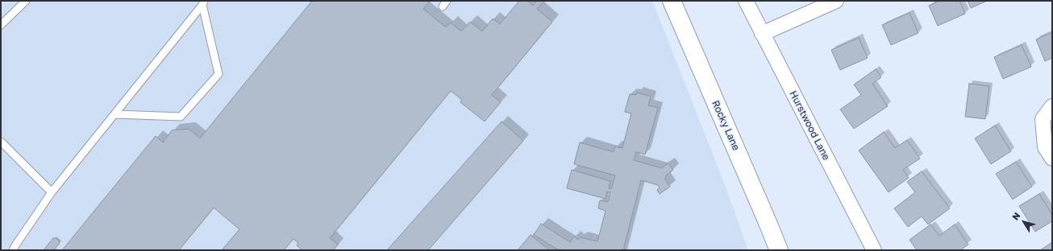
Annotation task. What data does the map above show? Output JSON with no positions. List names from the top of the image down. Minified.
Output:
{"streets":{"highway":["Rocky Lane"],"street":["Hurstwood Lane"]},"north":"top left"}
